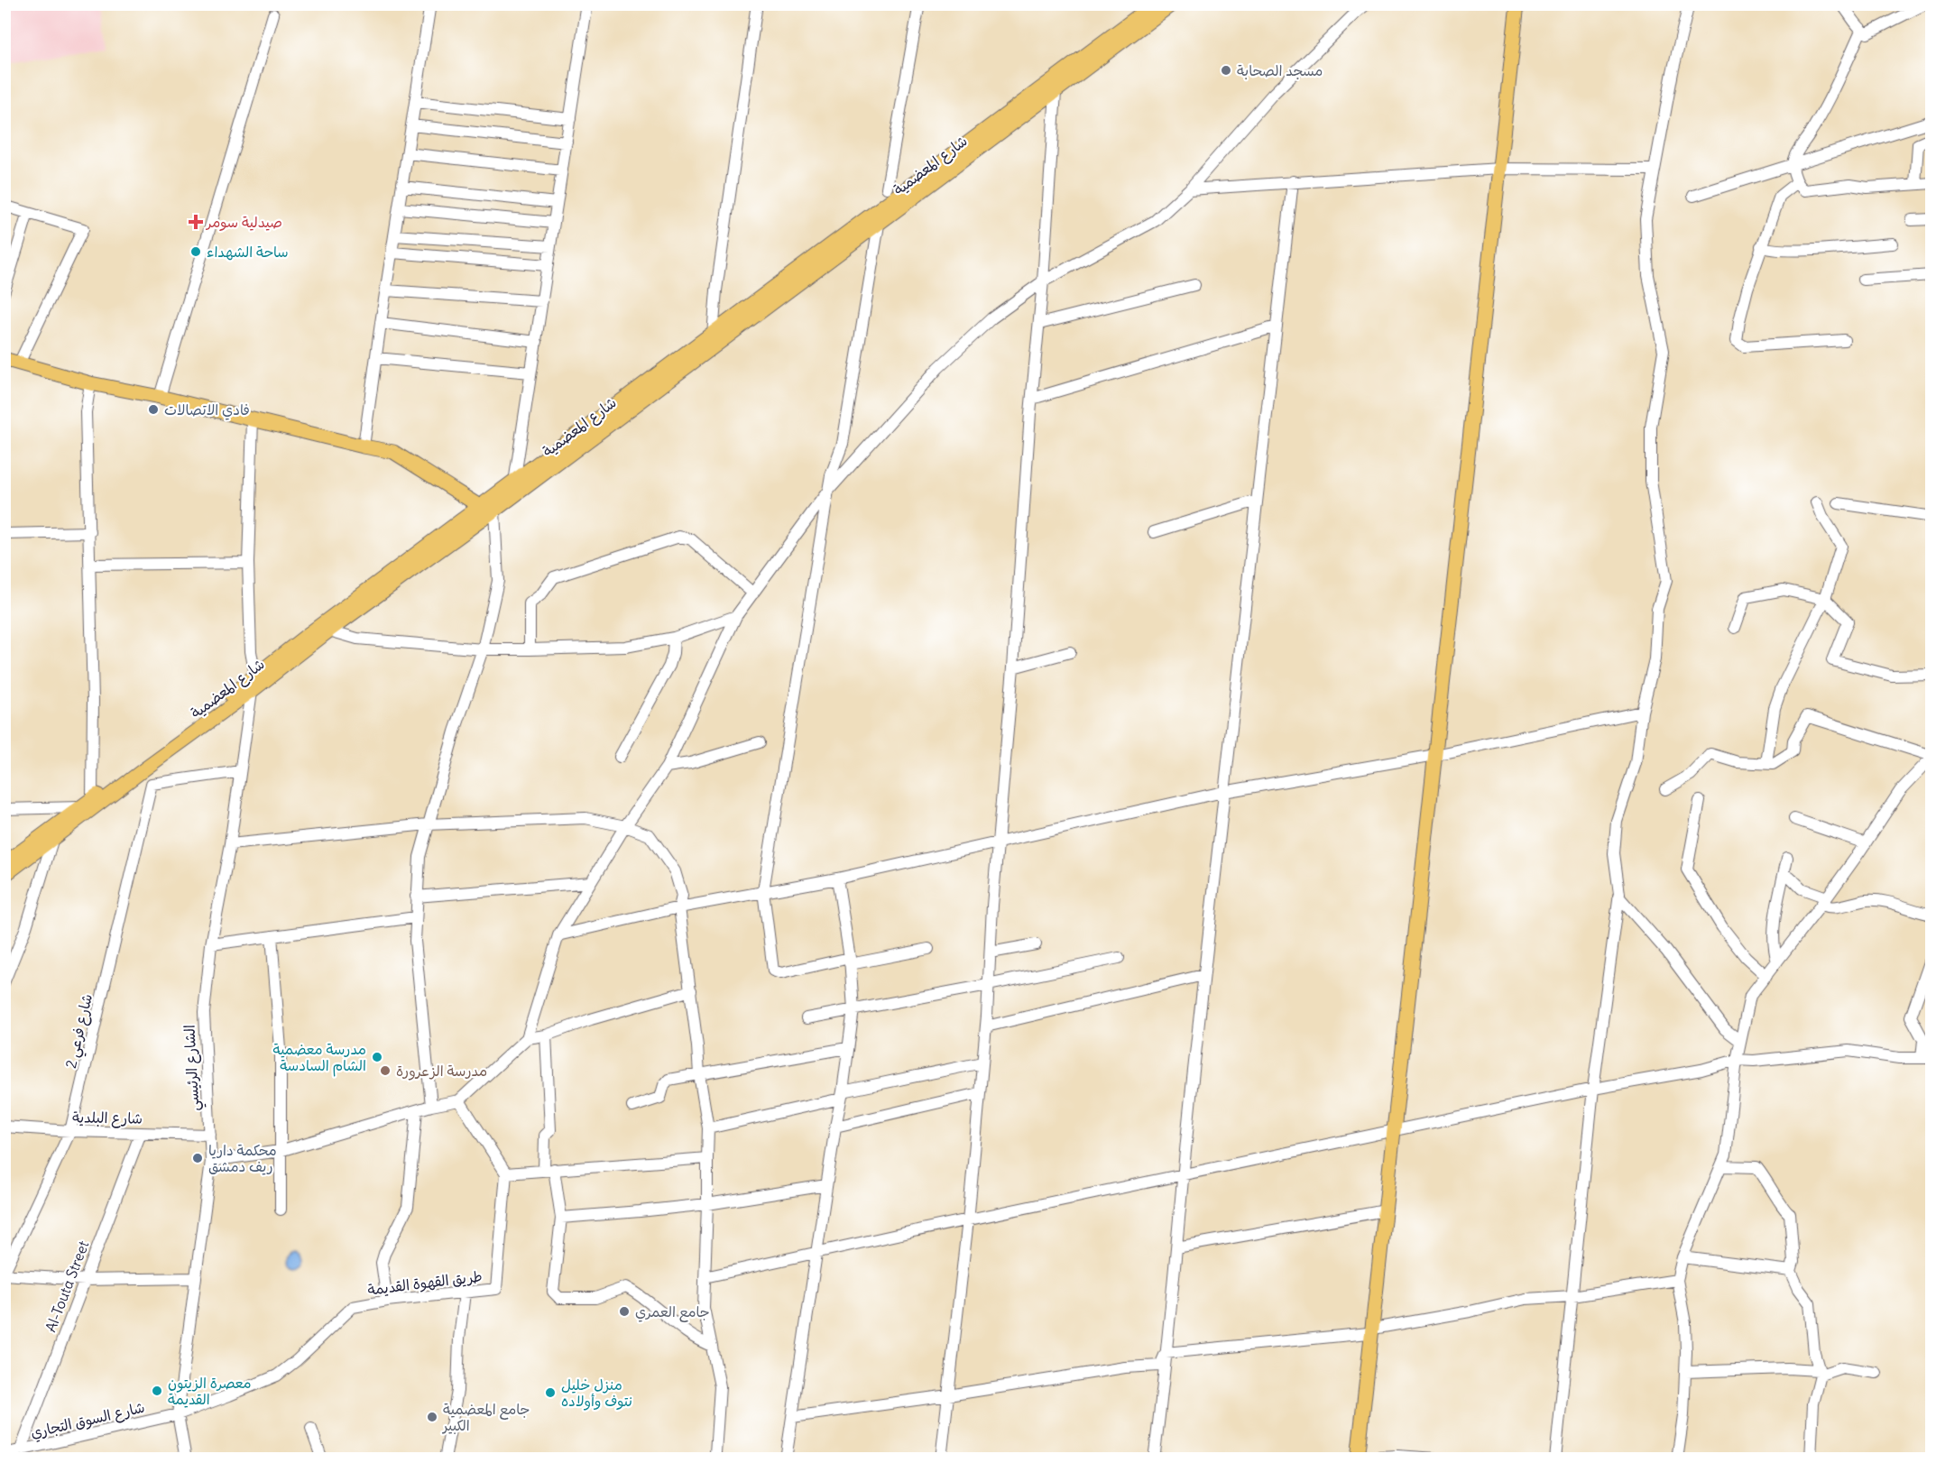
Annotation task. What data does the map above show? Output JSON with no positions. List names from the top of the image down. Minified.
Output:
{"streets":{"main road":["شارع المعضمية"],"street":["شارع فرعي 2","الشارع الرئيسي","شارع البلدية","طريق القهوة القديمة","Al-Touta Street","شارع السوق التجاري"]},"crossings":[["شارع المعضمية","الشارع الرئيسي"],["شارع فرعي 2","الشارع الرئيسي"],["شارع فرعي 2","شارع البلدية"],["الشارع الرئيسي","شارع البلدية"],["الشارع الرئيسي","طريق القهوة القديمة"],["الشارع الرئيسي","شارع السوق التجاري"],["شارع البلدية","Al-Touta Street"],["طريق القهوة القديمة","شارع السوق التجاري"],["Al-Touta Street","شارع السوق التجاري"]],"places":{"other":["مسجد الصحابة","ساحة الشهداء","فادي الاتصالات","مدرسة معضمية الشام السادسة","مدرسة الزعرورة","محكمة داريا ريف دمشق","جامع العمري","معصرة الزيتون القديمة","منزل خليل نتوف وأولاده","جامع المعضمية الكبير"],"health":["صيدلية سومر"]}}
